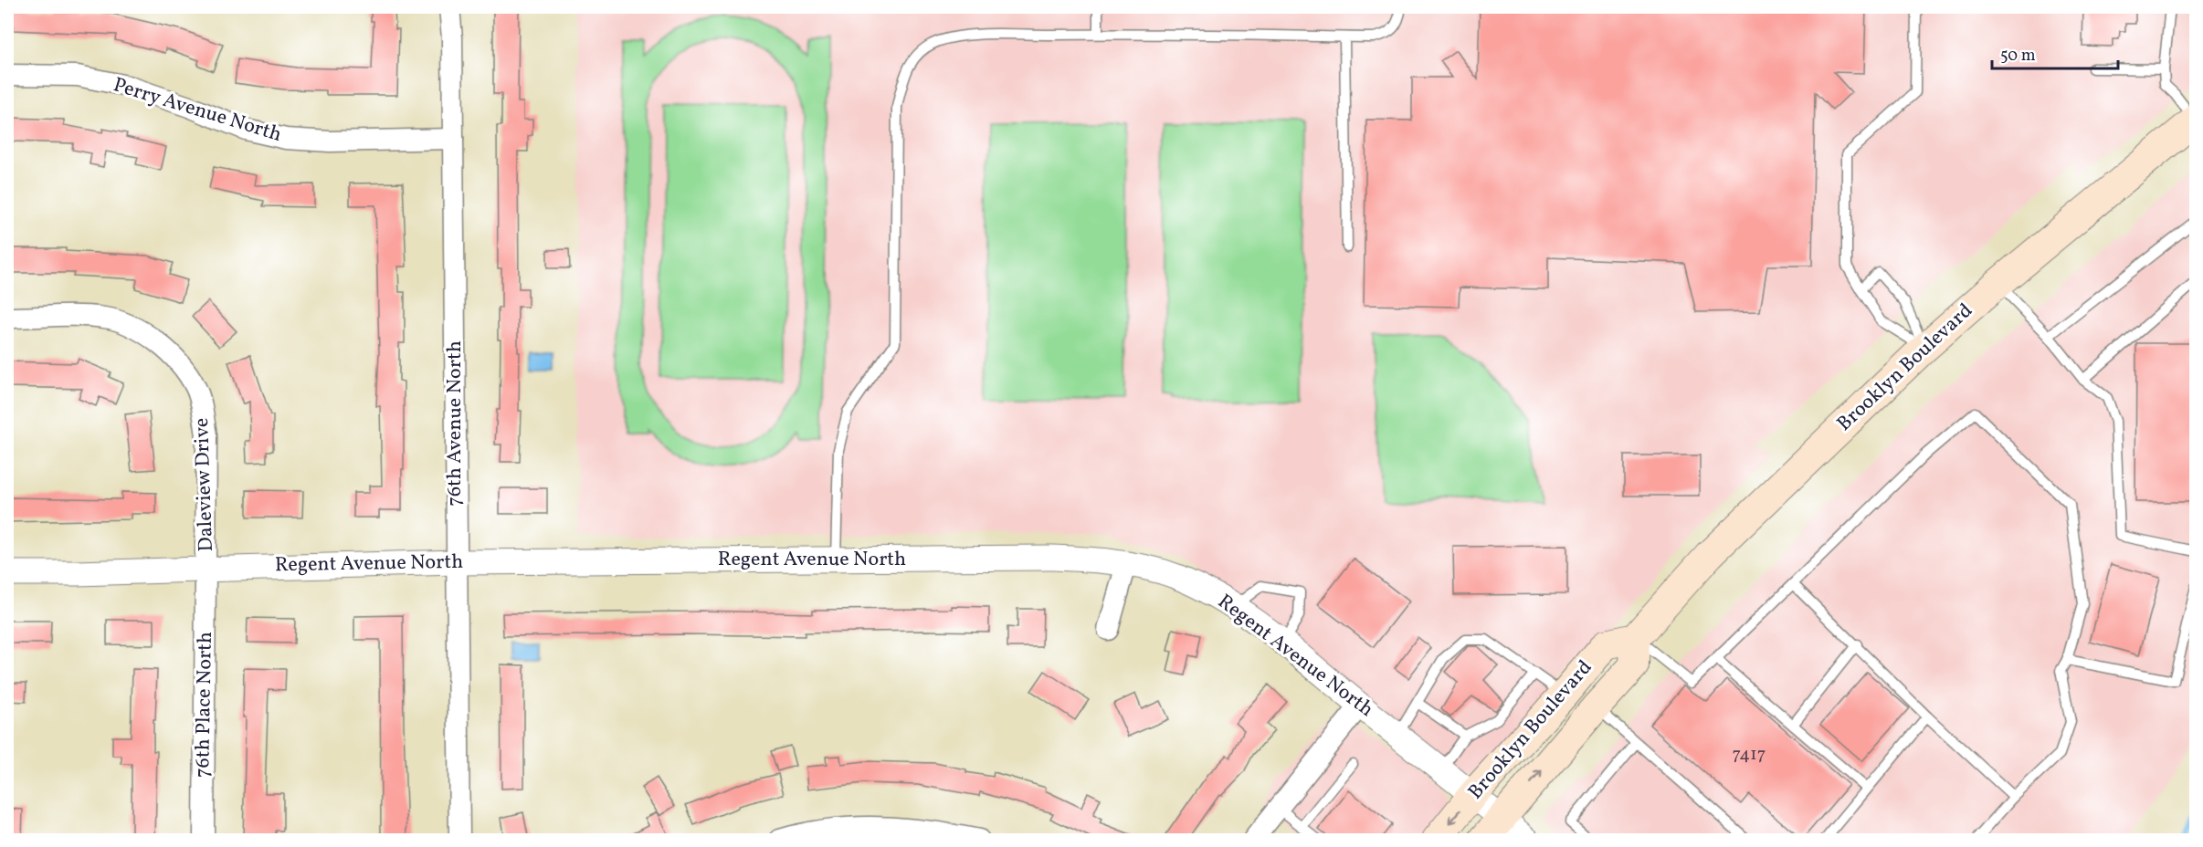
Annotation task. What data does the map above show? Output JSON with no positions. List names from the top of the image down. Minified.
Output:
{"streets":{"main road":["Brooklyn Boulevard"],"street":["Perry Avenue North","76th Avenue North","Daleview Drive","Regent Avenue North","76th Place North"]},"crossings":[["Perry Avenue North","76th Avenue North"],["Brooklyn Boulevard","Regent Avenue North"],["76th Avenue North","Regent Avenue North"],["Daleview Drive","Regent Avenue North"],["Daleview Drive","76th Place North"],["Regent Avenue North","76th Place North"]],"house_numbers":["7417"],"scale_bar":"50 m"}
